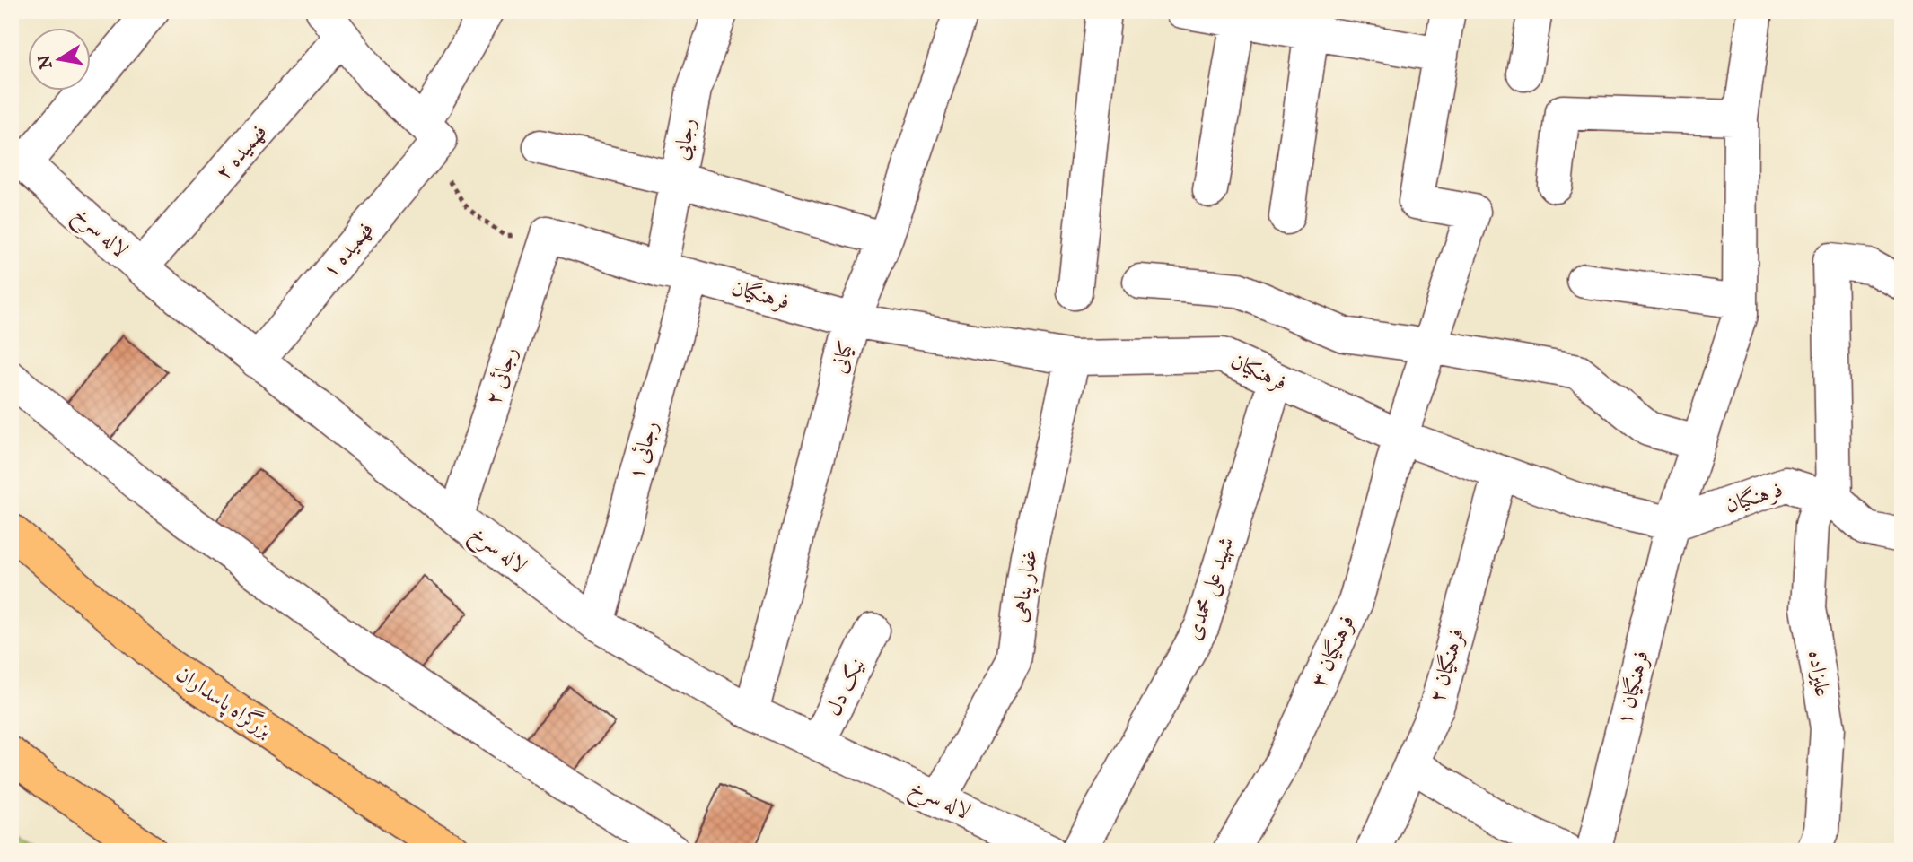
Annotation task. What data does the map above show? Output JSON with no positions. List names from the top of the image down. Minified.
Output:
{"streets":{"highway":["بزرگراه پاسداران"],"street":["رجایی","فهمیده ۲","لاله سرخ","فهمیده ۱","فرهنگیان","کیانی","رجائی ۲","رجائی ۱","غفار پناهی","شهید علی محمدی","فرهنگیان ۳","فرهنگیان ۲","علیزاده","نیک دل","فرهنگیان ۱"]},"crossings":[["رجایی","فرهنگیان"],["رجایی","رجائی ۱"],["فهمیده ۲","لاله سرخ"],["لاله سرخ","فهمیده ۱"],["لاله سرخ","کیانی"],["لاله سرخ","رجائی ۲"],["لاله سرخ","رجائی ۱"],["لاله سرخ","غفار پناهی"],["لاله سرخ","نیک دل"],["فرهنگیان","کیانی"],["فرهنگیان","رجائی ۲"],["فرهنگیان","رجائی ۱"],["فرهنگیان","غفار پناهی"],["فرهنگیان","شهید علی محمدی"],["فرهنگیان","فرهنگیان ۳"],["فرهنگیان","فرهنگیان ۲"],["فرهنگیان","علیزاده"],["فرهنگیان","فرهنگیان ۱"]],"north":"left"}
